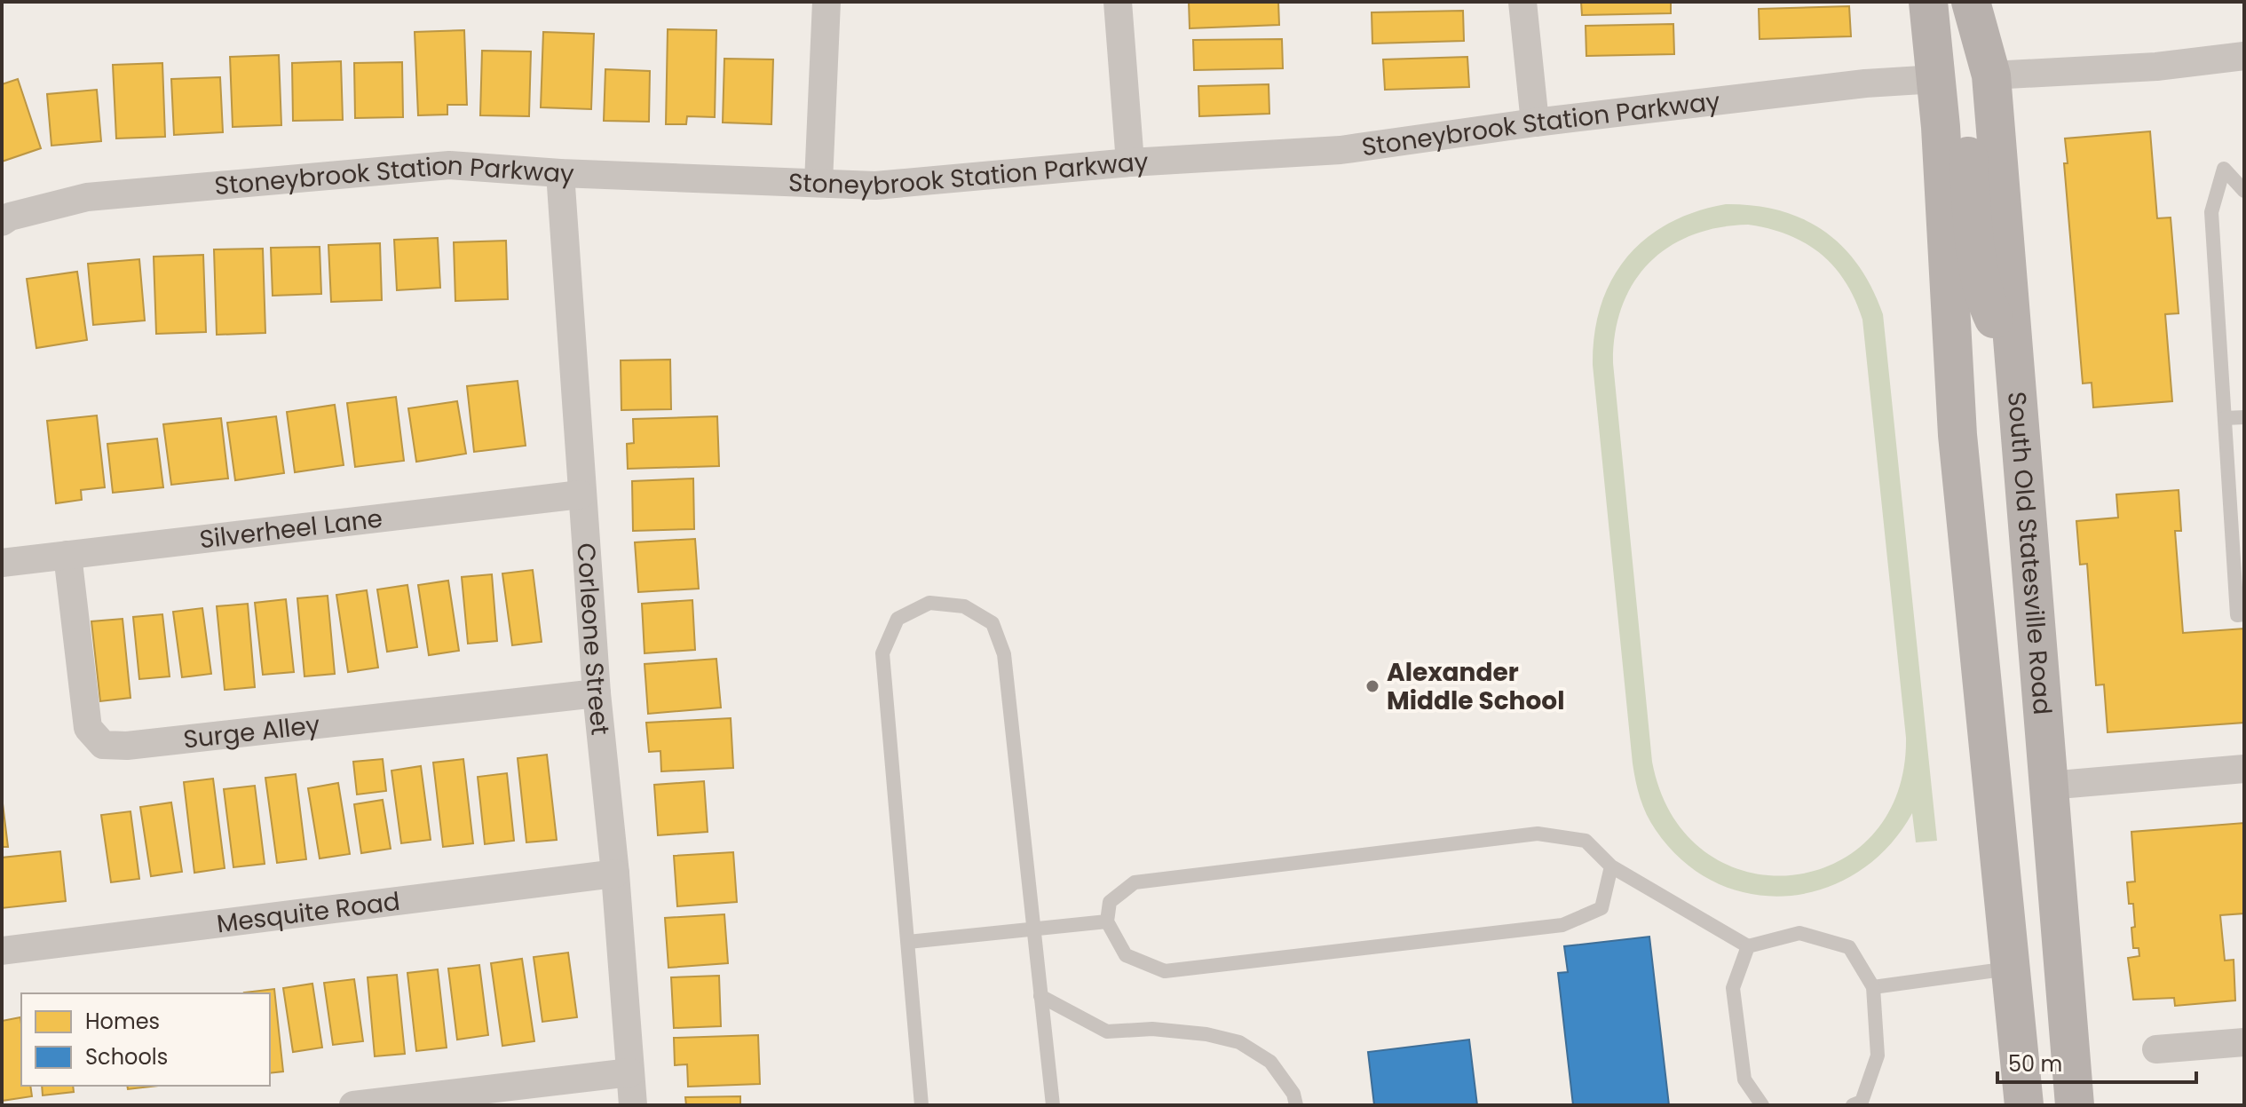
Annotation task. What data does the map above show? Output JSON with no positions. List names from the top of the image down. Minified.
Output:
{"streets":{"main road":["South Old Statesville Road"],"street":["Stoneybrook Station Parkway","Silverheel Lane","Corleone Street","Surge Alley","Mesquite Road"]},"crossings":[["Stoneybrook Station Parkway","Corleone Street"],["Silverheel Lane","Corleone Street"],["Silverheel Lane","Surge Alley"],["Corleone Street","Surge Alley"],["Corleone Street","Mesquite Road"]],"places":["Alexander Middle School"],"legend":["Homes","Schools"],"scale_bar":"50 m"}
